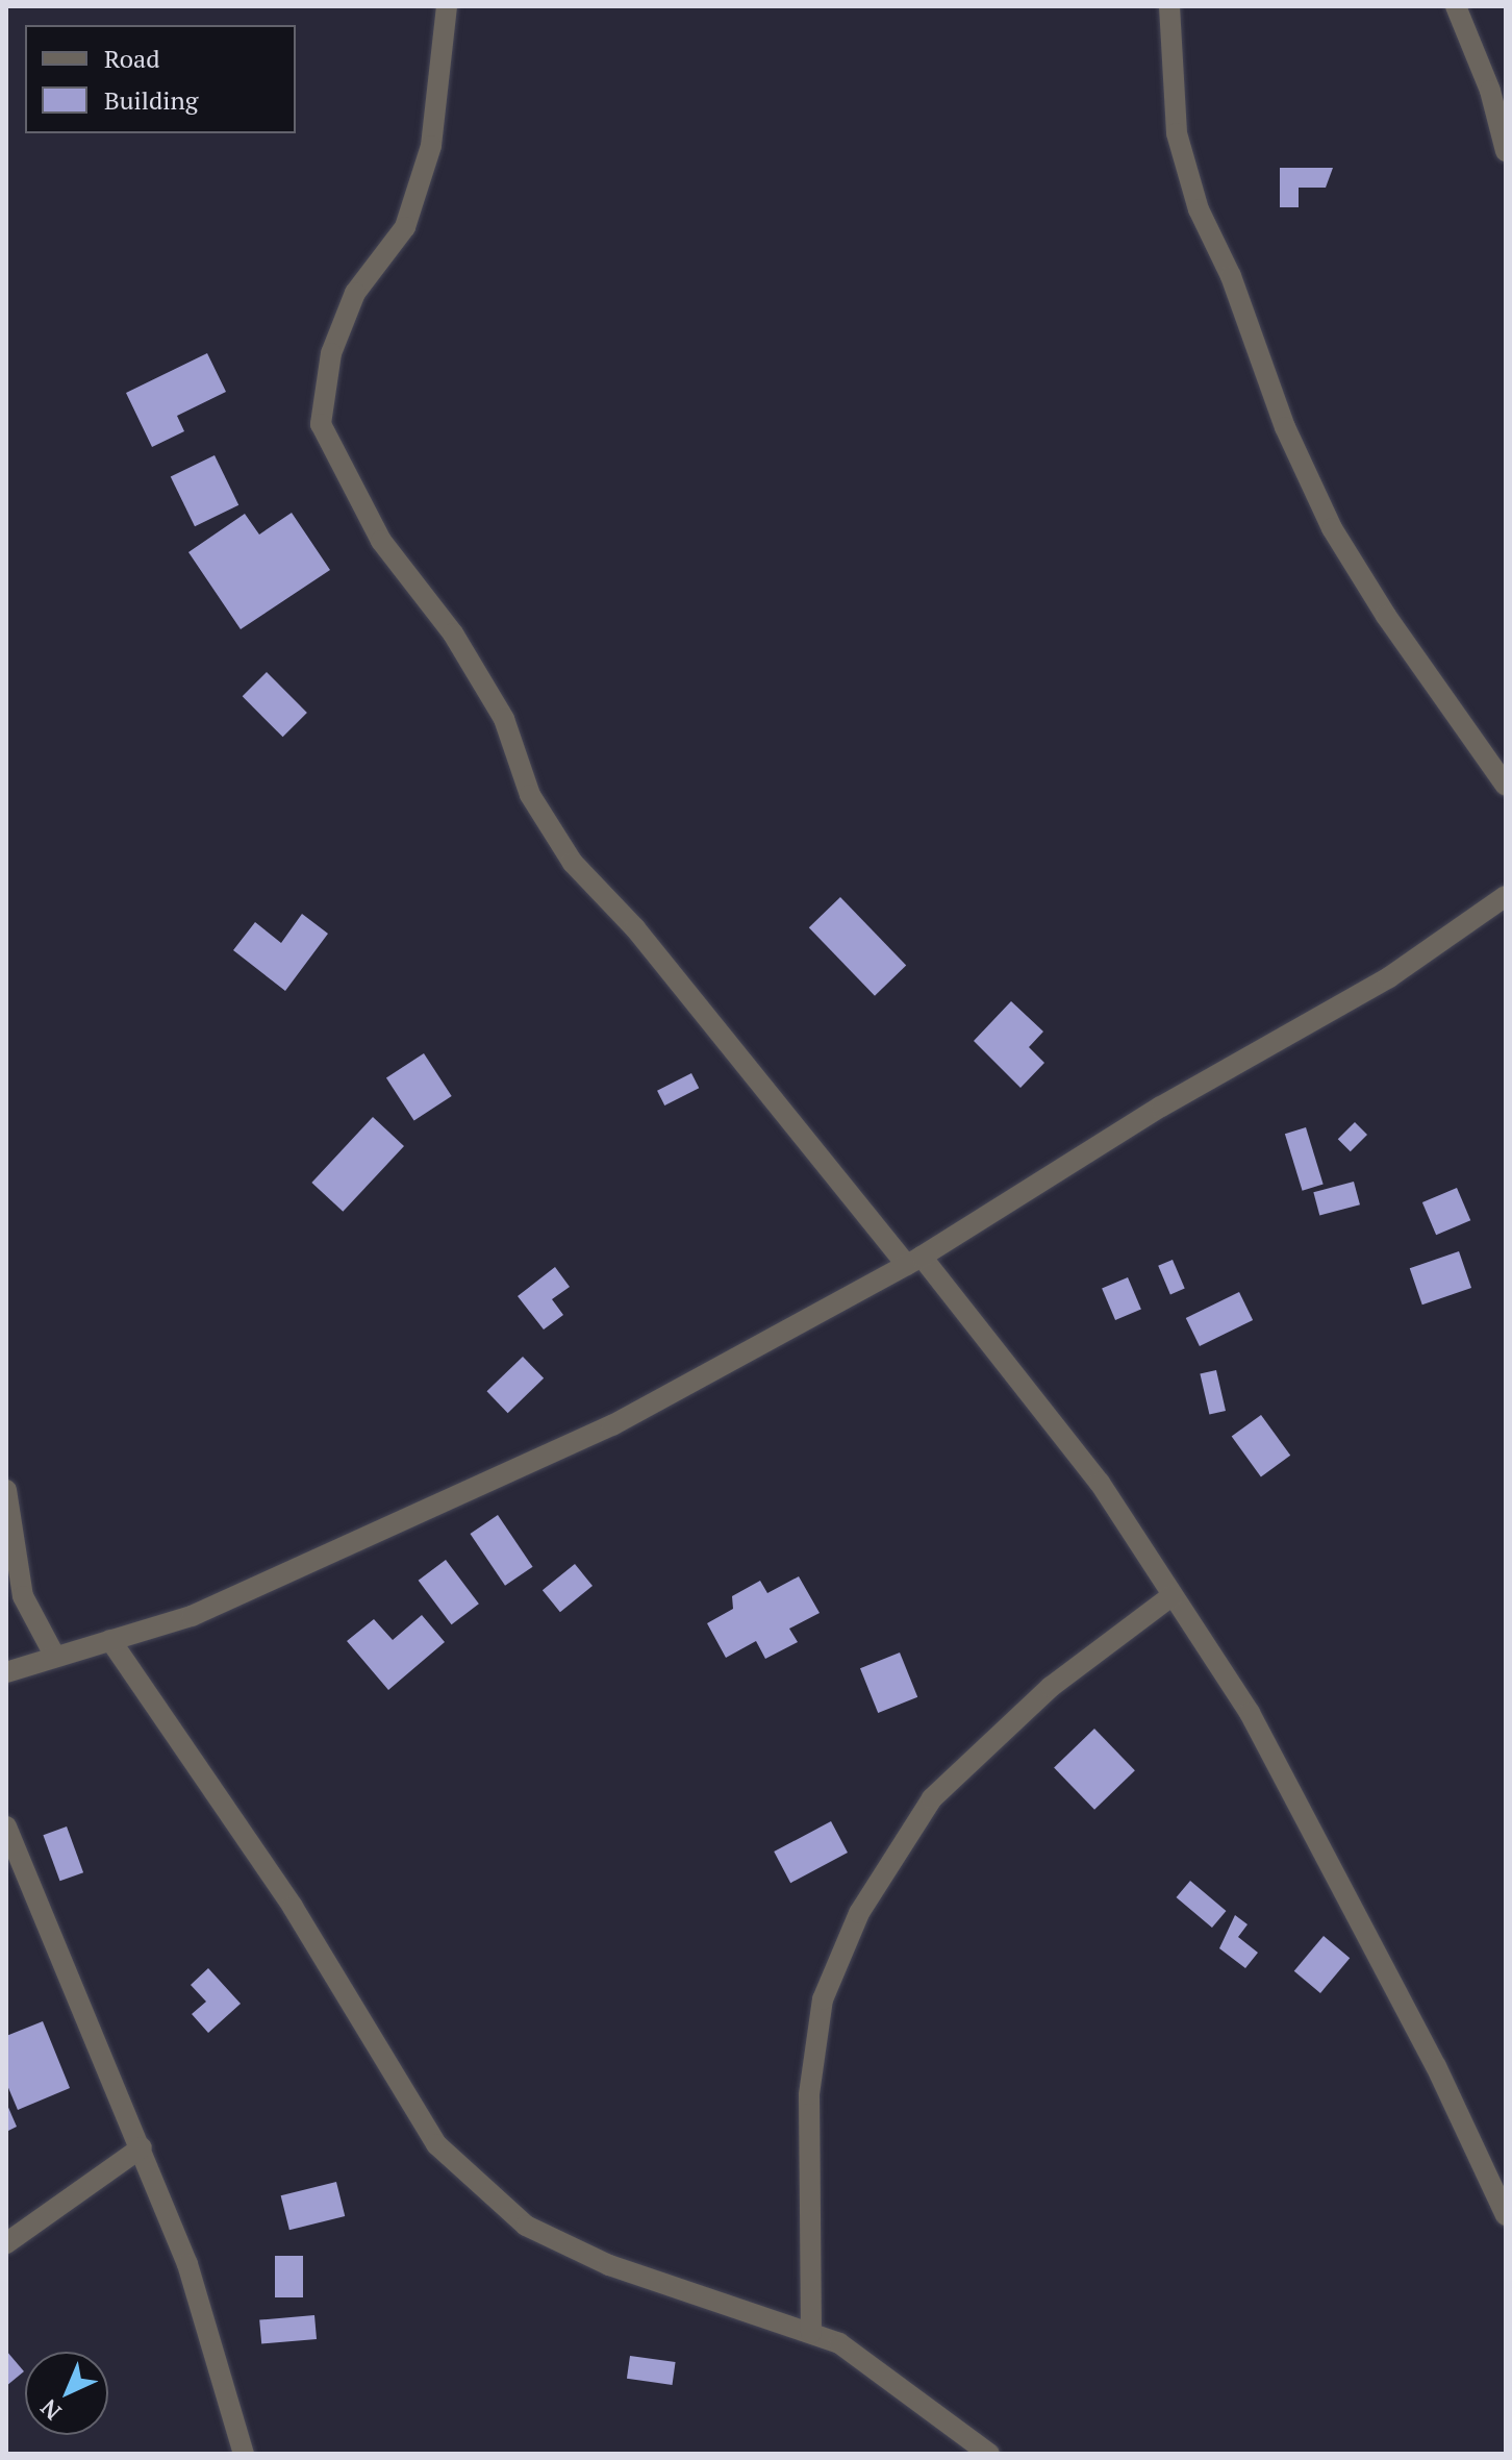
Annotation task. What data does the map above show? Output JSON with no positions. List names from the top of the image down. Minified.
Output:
{"legend":["Road","Building"],"north":"bottom left"}
